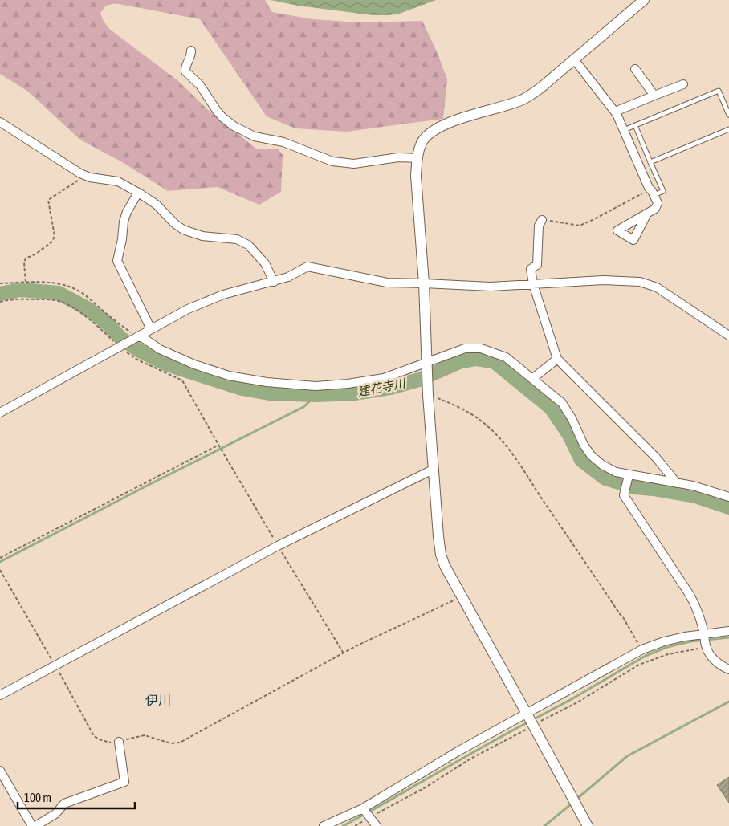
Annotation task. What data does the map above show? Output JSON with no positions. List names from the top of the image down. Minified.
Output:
{"districts":["伊川"],"water":["建花寺川"],"scale_bar":"100 m"}
